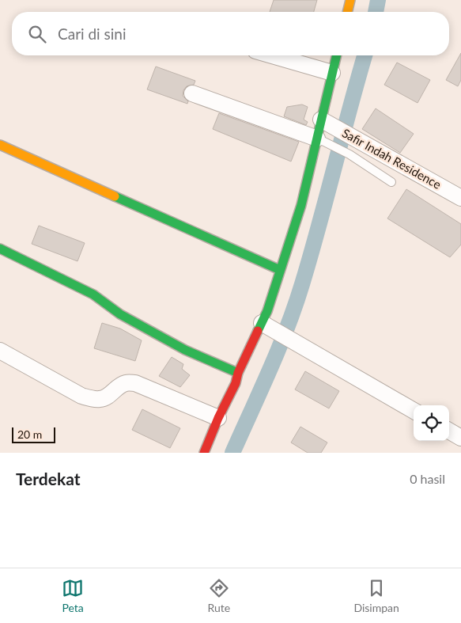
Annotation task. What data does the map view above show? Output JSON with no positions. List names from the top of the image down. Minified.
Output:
{"streets":{"street":["Safir Indah Residence"]},"scale_bar":"20 m","page":{"search":"Cari di sini","scale":"20 m","heading":["Terdekat","0 hasil"],"nav":["Peta","Rute","Disimpan"]}}
